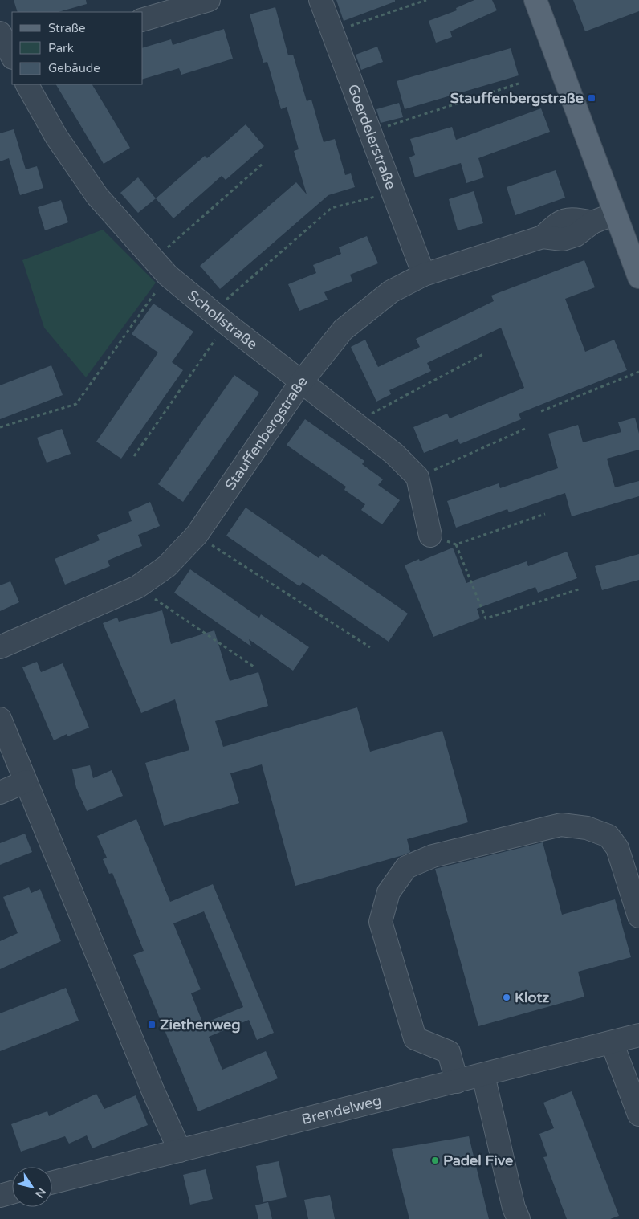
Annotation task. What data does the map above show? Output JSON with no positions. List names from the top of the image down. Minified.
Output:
{"streets":{"street":["Goerdelerstraße","Schollstraße","Stauffenbergstraße","Brendelweg"]},"crossings":[["Goerdelerstraße","Stauffenbergstraße"],["Schollstraße","Stauffenbergstraße"]],"places":{"transit":["Stauffenbergstraße","Ziethenweg"],"other":["Klotz","Padel Five"]},"legend":["Straße","Park","Gebäude"],"north":"bottom right"}
